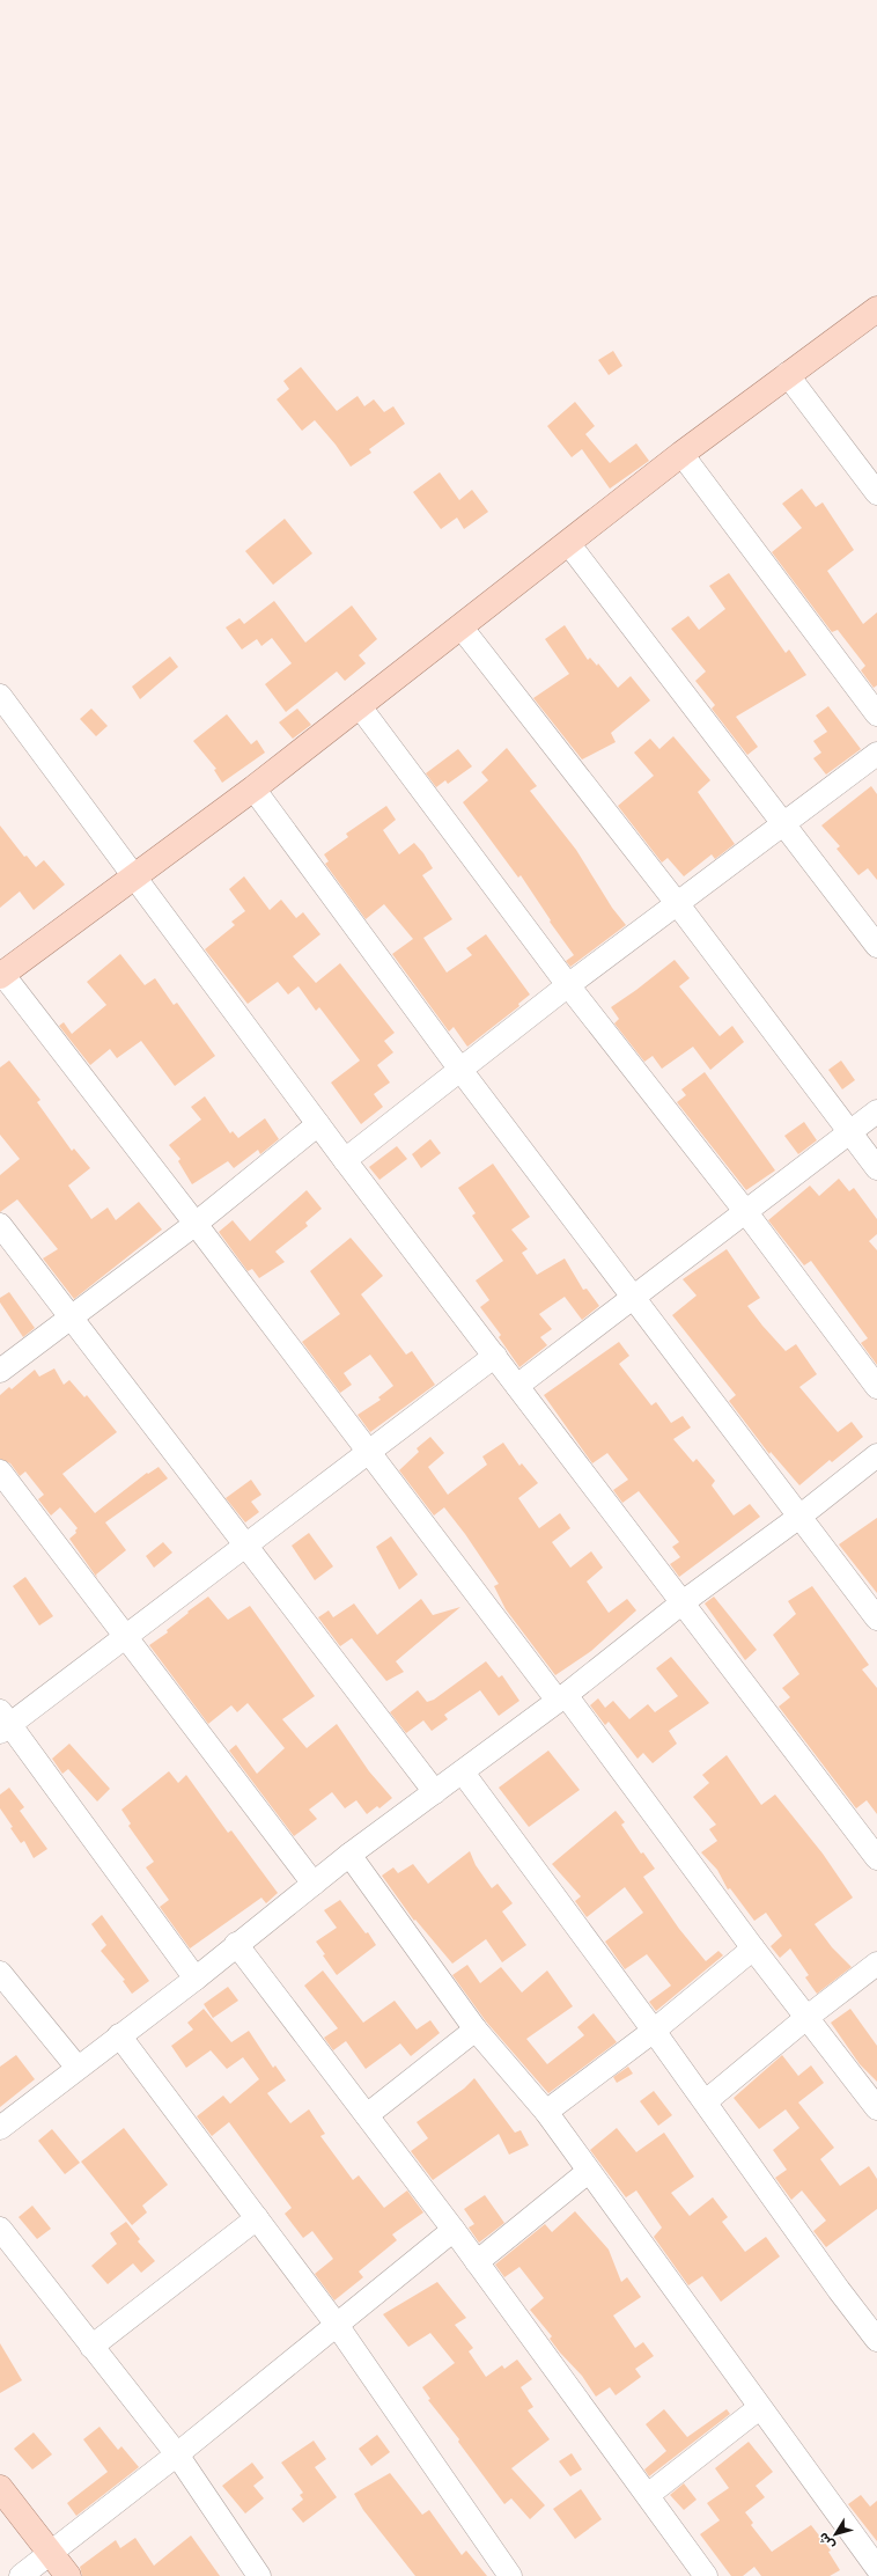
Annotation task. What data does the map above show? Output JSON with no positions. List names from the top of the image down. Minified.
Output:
{"north":"bottom left"}
